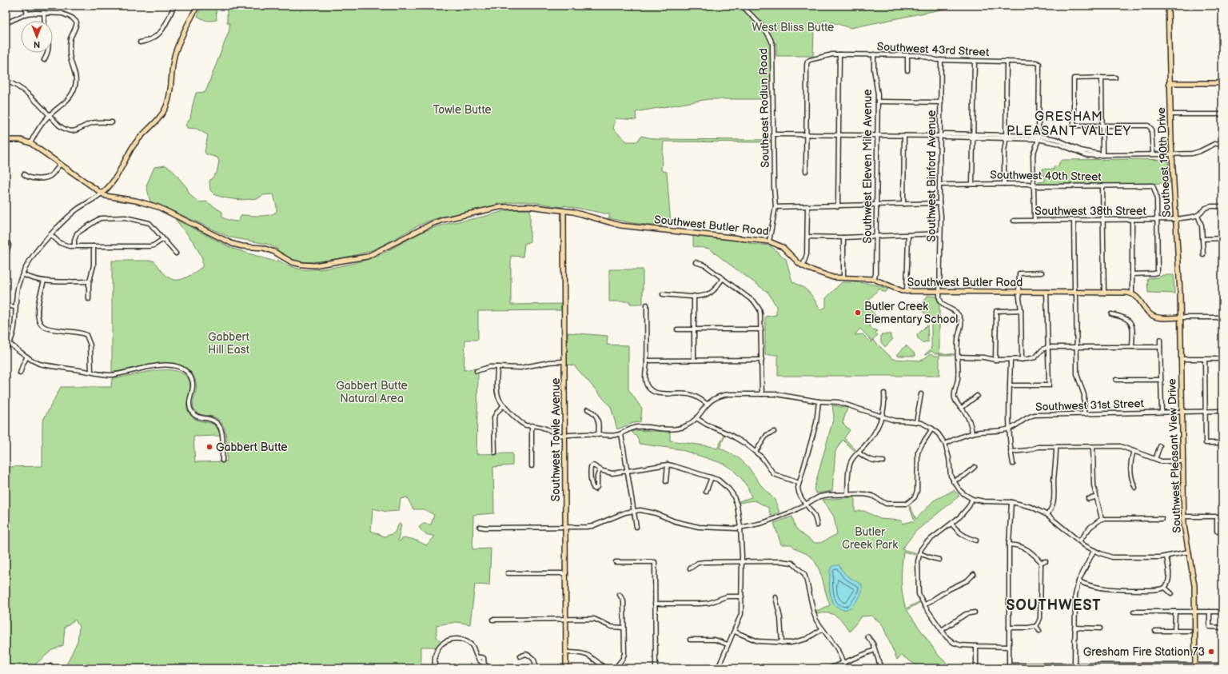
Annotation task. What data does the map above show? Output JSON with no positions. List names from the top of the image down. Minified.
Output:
{"streets":{"main road":["Southeast 190th Drive","Southwest Butler Road","Southwest Towle Avenue","Southwest Pleasant View Drive"],"street":["Southwest 43rd Street","Southeast Rodlun Road","Southwest Eleven Mile Avenue","Southwest Binford Avenue","Southwest 40th Street","Southwest 38th Street","Southwest 31st Street"]},"crossings":[["Southwest 43rd Street","Southwest Eleven Mile Avenue"],["Southwest 43rd Street","Southwest Binford Avenue"],["Southeast 190th Drive","Southwest 38th Street"],["Southeast 190th Drive","Southwest Pleasant View Drive"],["Southwest Eleven Mile Avenue","Southwest Butler Road"],["Southwest Binford Avenue","Southwest 40th Street"],["Southwest Binford Avenue","Southwest Butler Road"],["Southwest 40th Street","Southwest 38th Street"],["Southwest Butler Road","Southwest Towle Avenue"],["Southwest 31st Street","Southwest Pleasant View Drive"]],"districts":["GRESHAM PLEASANT VALLEY","SOUTHWEST"],"parks":["West Bliss Butte","Towle Butte","Gabbert Hill East","Gabbert Butte Natural Area","Butler Creek Park"],"places":["Butler Creek Elementary School","Gabbert Butte","Gresham Fire Station 73"],"north":"bottom"}
